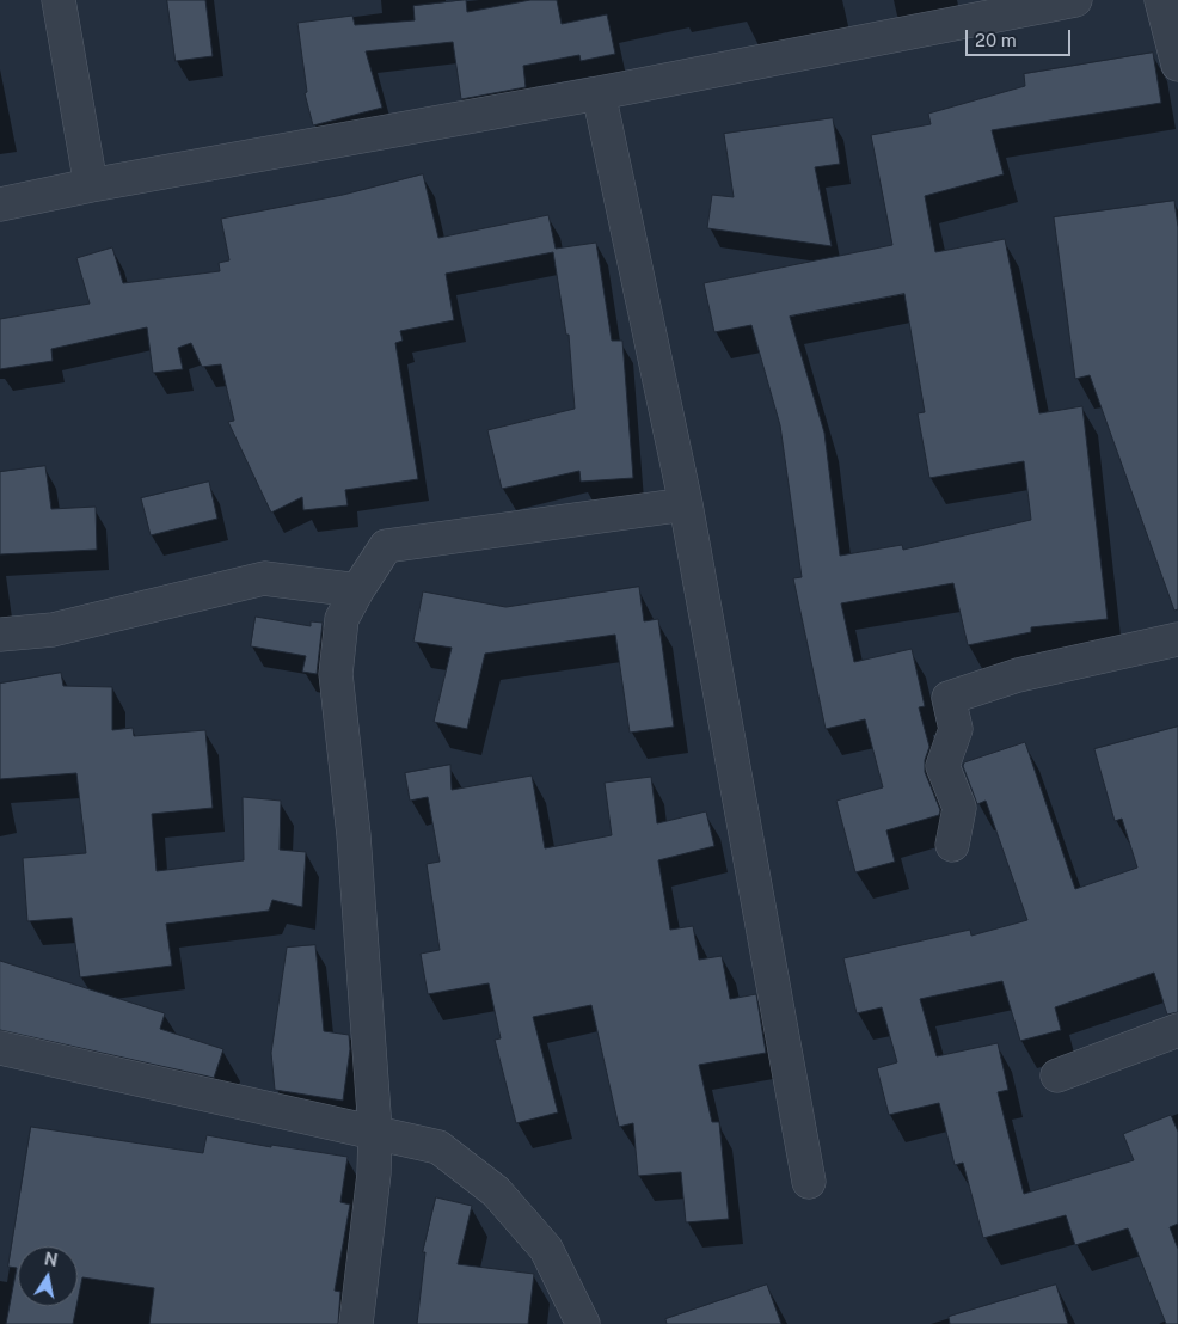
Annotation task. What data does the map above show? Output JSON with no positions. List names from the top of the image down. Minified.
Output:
{"scale_bar":"20 m","north":"top"}
